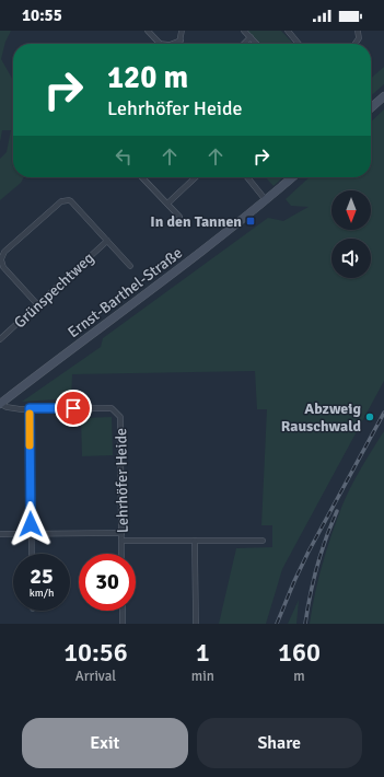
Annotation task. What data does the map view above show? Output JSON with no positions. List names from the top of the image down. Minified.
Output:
{"streets":{"street":["Grünspechtweg","Ernst-Barthel-Straße","Lehrhöfer Heide"]},"crossings":[["Ernst-Barthel-Straße","Lehrhöfer Heide"]],"places":{"transit":["In den Tannen"],"other":["Abzweig Rauschwald"]},"north":"bottom","page":{"status":"10:55","turn":["120 m","Lehrhöfer Heide"],"speed":"25 km/h","limit":"30","eta":["10:56","Arrival","1","min","160","m"],"buttons":["Exit","Share"]}}
